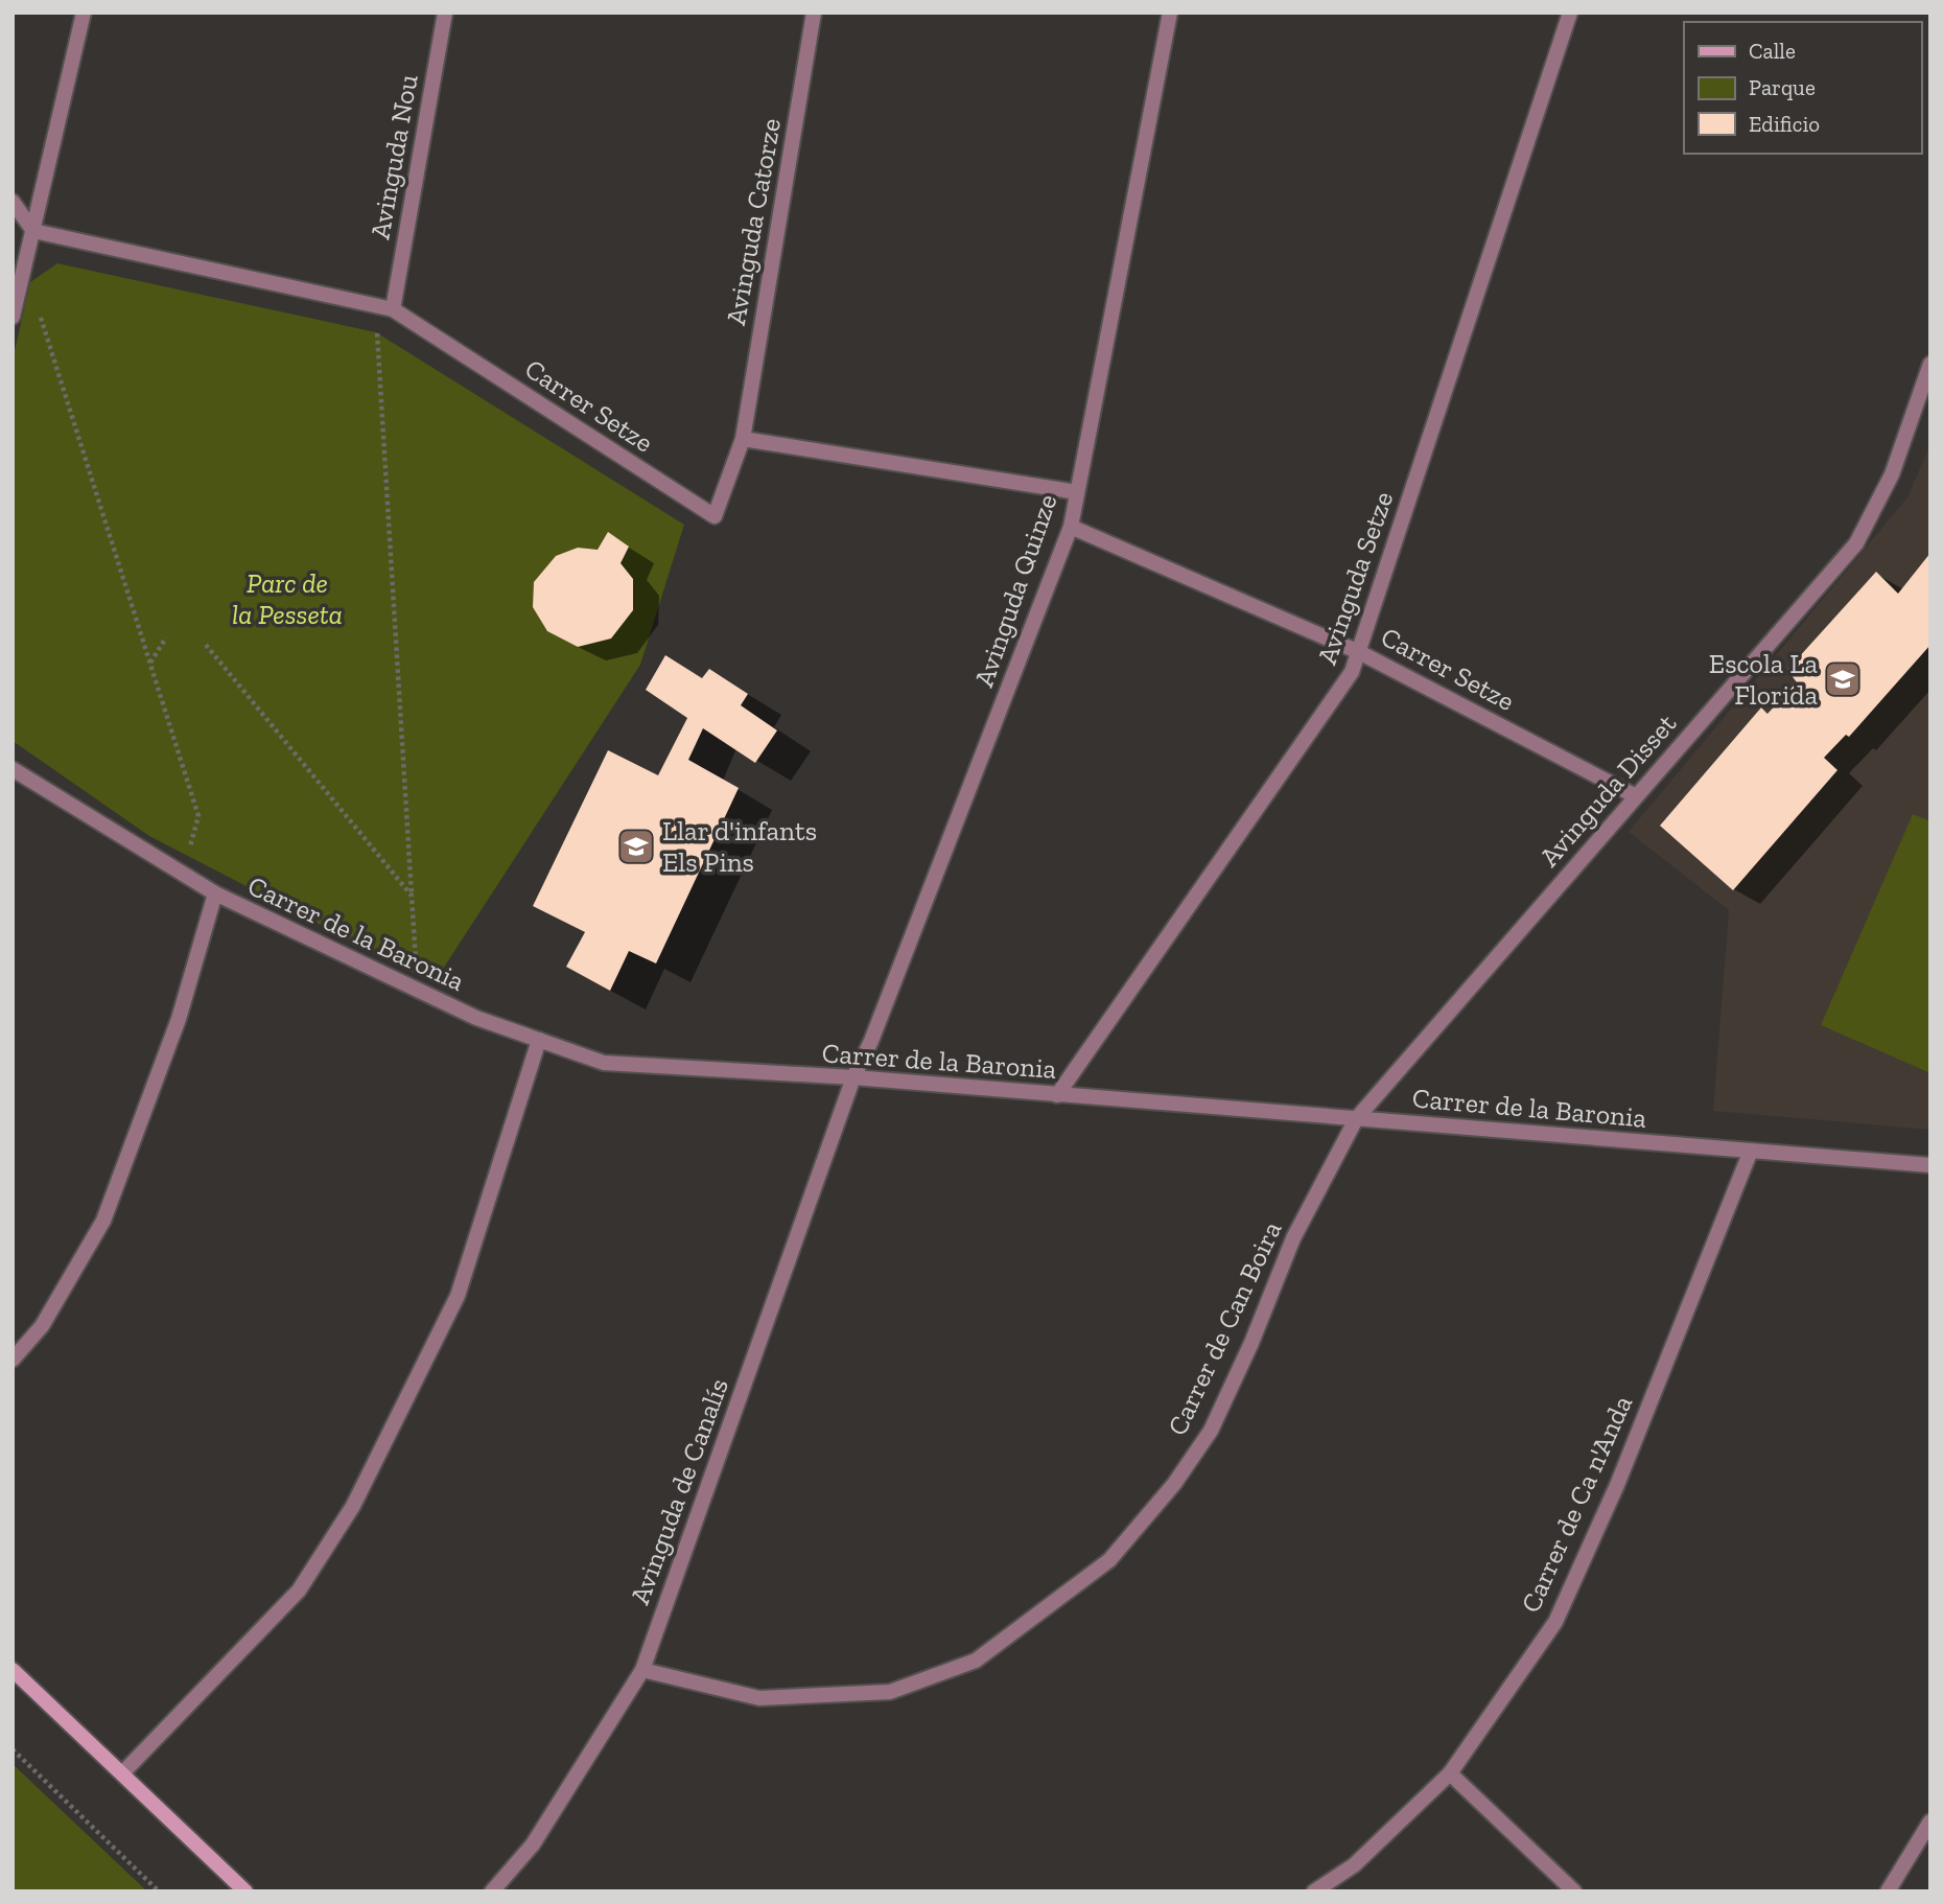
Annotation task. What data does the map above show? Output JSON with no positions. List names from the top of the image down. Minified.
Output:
{"streets":{"street":["Avinguda Nou","Avinguda Catorze","Carrer Setze","Avinguda Setze","Avinguda Quinze","Avinguda Disset","Carrer de la Baronia","Carrer de Can Boira","Avinguda de Canalís","Carrer de Ca n'Anda"]},"crossings":[["Avinguda Nou","Carrer Setze"],["Avinguda Catorze","Carrer Setze"],["Carrer Setze","Avinguda Setze"],["Carrer Setze","Avinguda Quinze"],["Carrer Setze","Avinguda Disset"],["Avinguda Setze","Carrer de la Baronia"],["Avinguda Quinze","Carrer de la Baronia"],["Avinguda Quinze","Avinguda de Canalís"],["Avinguda Disset","Carrer de la Baronia"],["Avinguda Disset","Carrer de Can Boira"],["Carrer de la Baronia","Carrer de Can Boira"],["Carrer de la Baronia","Avinguda de Canalís"],["Carrer de la Baronia","Carrer de Ca n'Anda"],["Carrer de Can Boira","Avinguda de Canalís"]],"parks":["Parc de la Pesseta"],"places":{"school or university":["Escola La Florida","Llar d'infants Els Pins"]},"legend":["Calle","Parque","Edificio"]}
